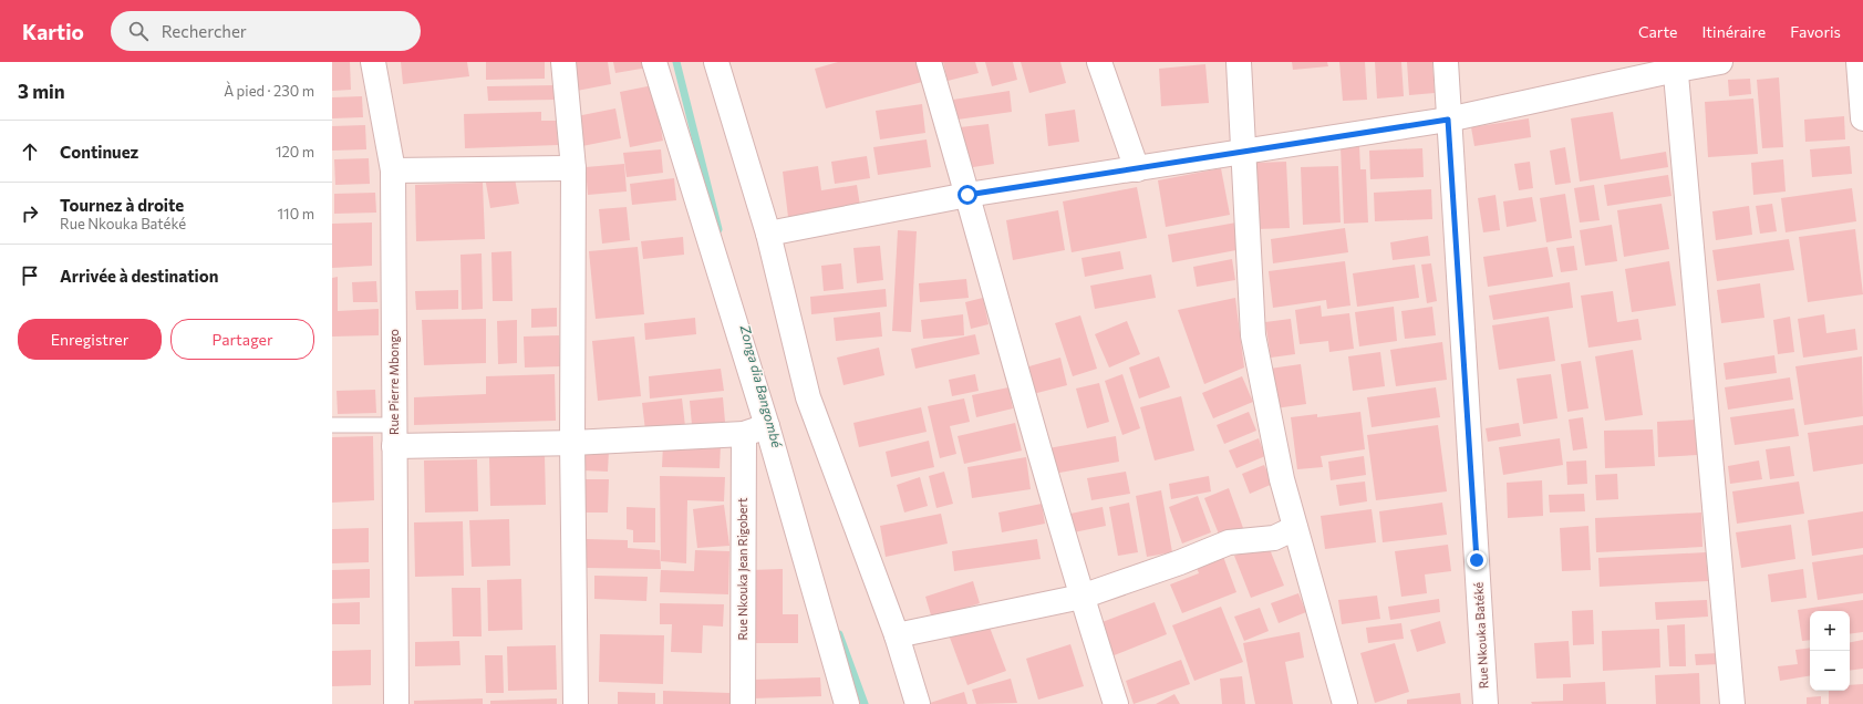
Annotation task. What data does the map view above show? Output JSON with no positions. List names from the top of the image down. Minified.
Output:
{"streets":{"street":["Rue Pierre Mbongo","Rue Nkouka Jean Rigobert","Rue Nkouka Batéké"]},"water":["Zonga dia Bangombé"],"page":{"header":"Kartio","search":"Rechercher","nav":["Carte","Itinéraire","Favoris"],"heading":["3 min","À pied · 230 m"],"list":[["Continuez","120 m"],["Tournez à droite","Rue Nkouka Batéké","110 m"],"Arrivée à destination"],"buttons":["Enregistrer","Partager"],"map_buttons":["+","−"]}}
